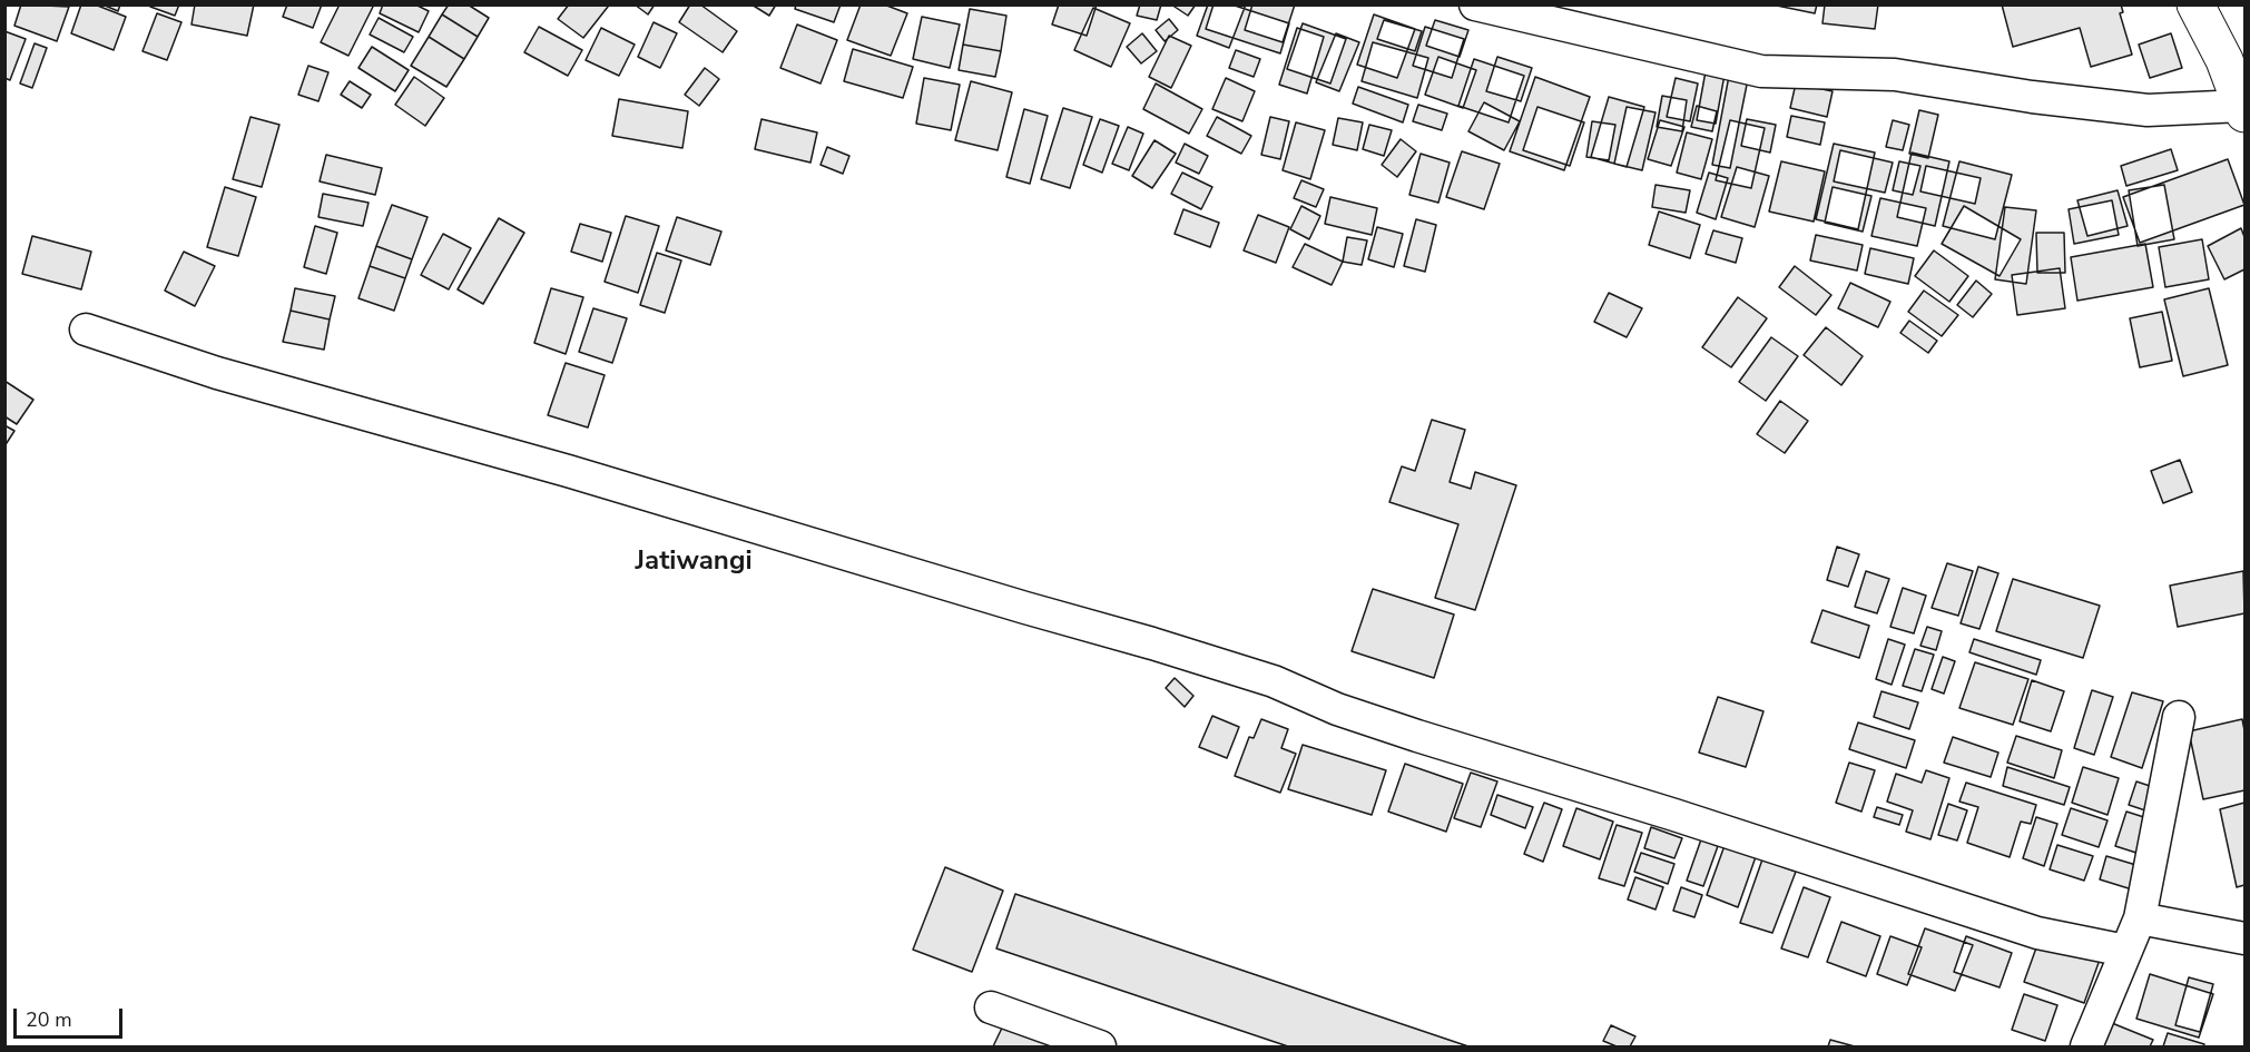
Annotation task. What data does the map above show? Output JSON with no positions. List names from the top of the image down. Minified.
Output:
{"districts":["Jatiwangi"],"scale_bar":"20 m"}
